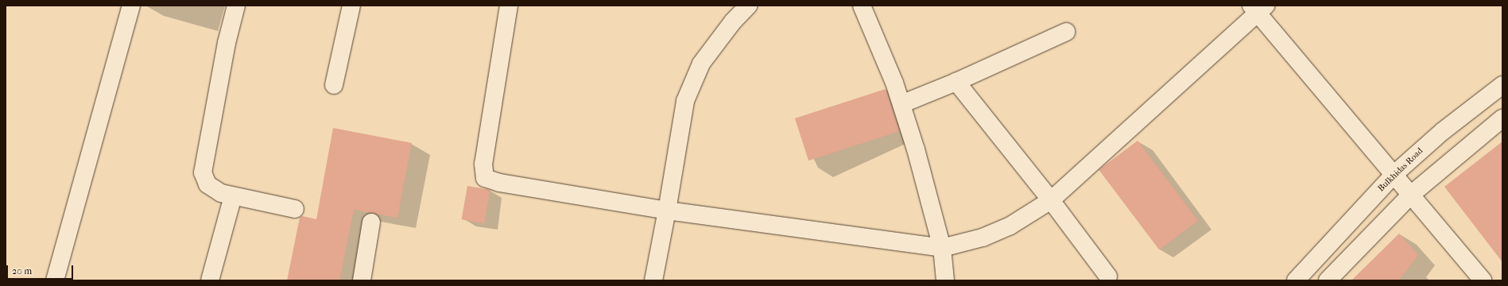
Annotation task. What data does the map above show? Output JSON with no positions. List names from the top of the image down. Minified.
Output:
{"streets":{"street":["Bulkhidas Road"]},"scale_bar":"20 m"}
